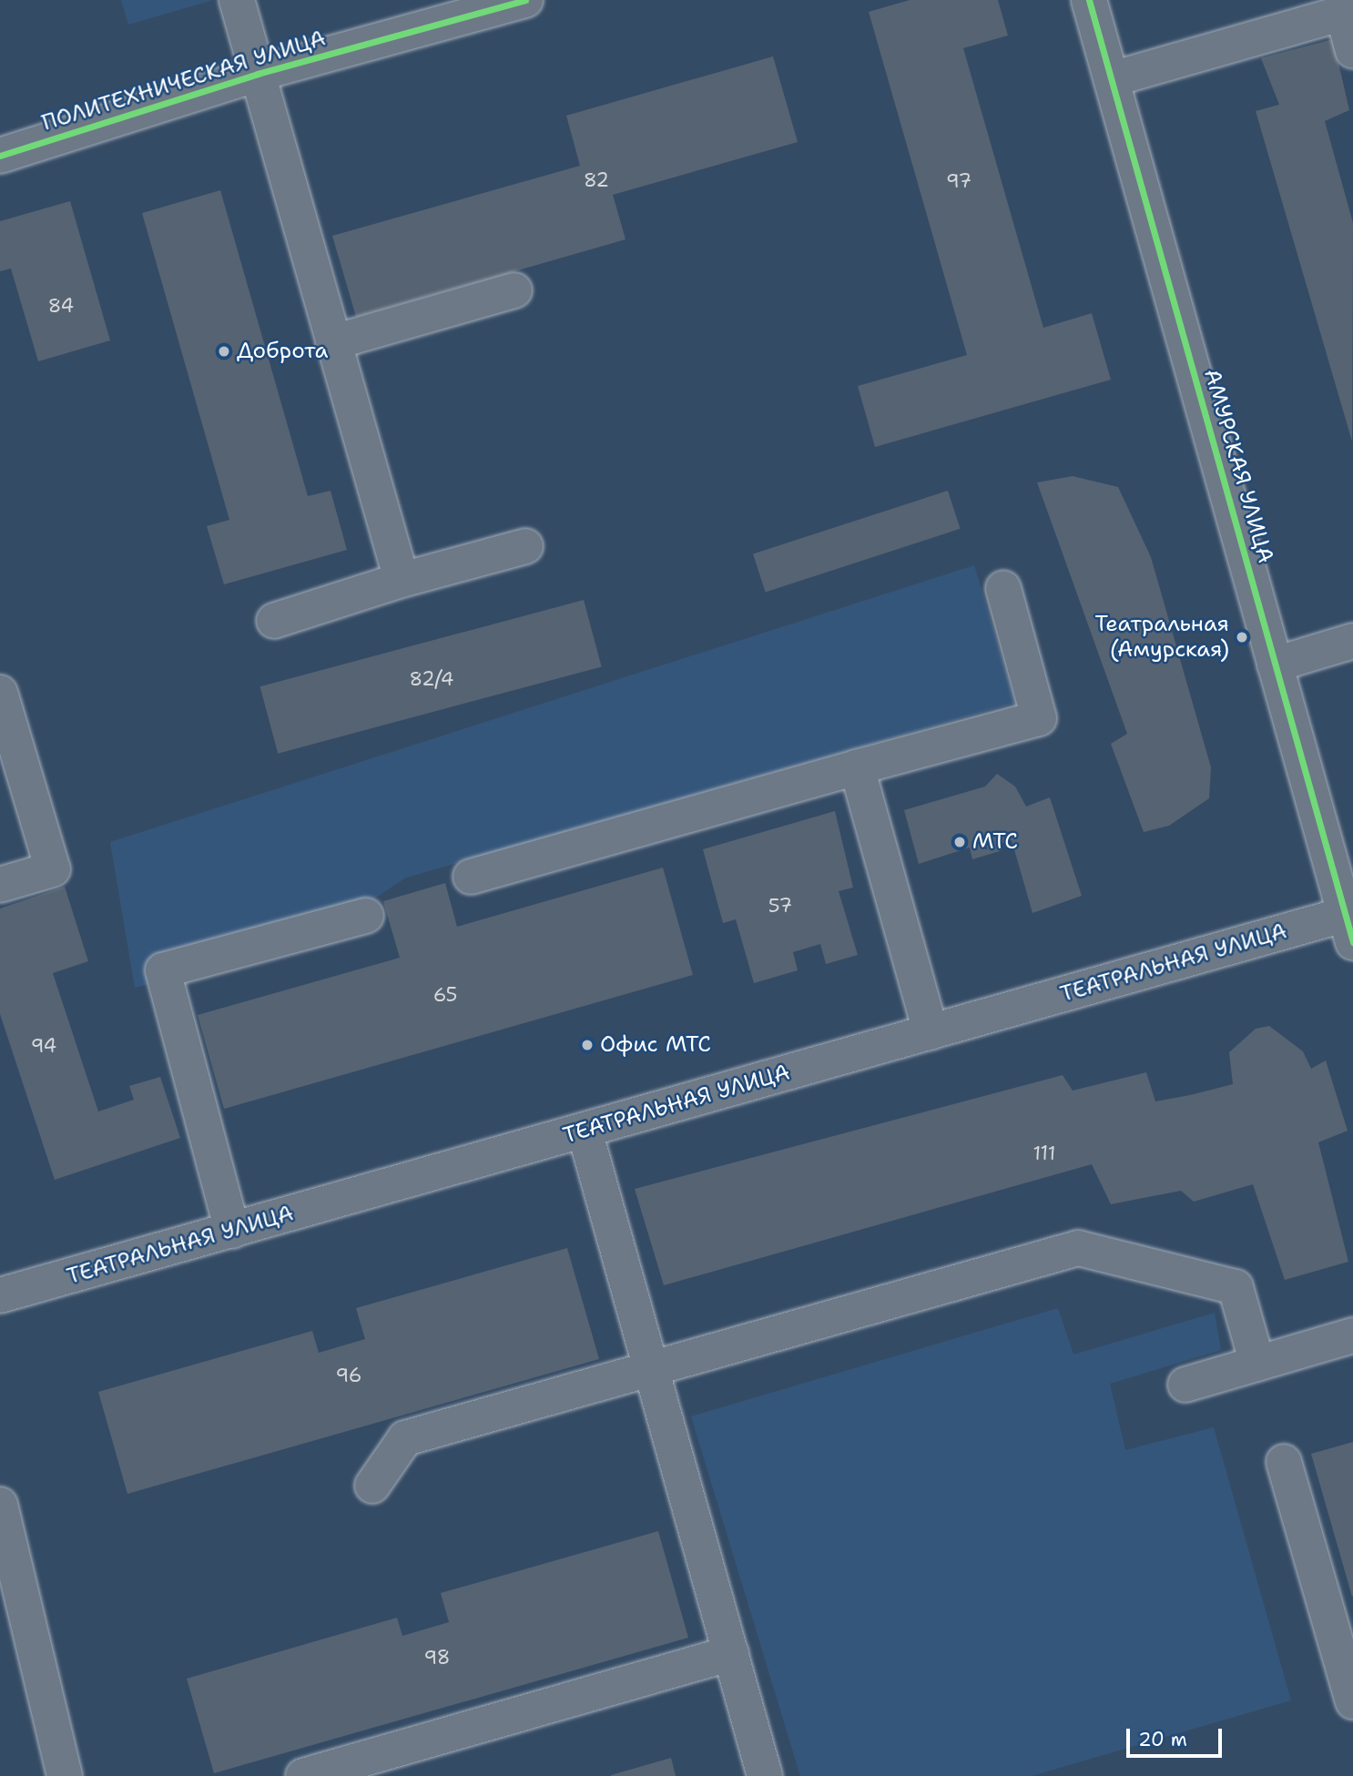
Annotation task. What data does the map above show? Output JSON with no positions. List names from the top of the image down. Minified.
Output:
{"streets":{"main road":["ПОЛИТЕХНИЧЕСКАЯ УЛИЦА","АМУРСКАЯ УЛИЦА","ТЕАТРАЛЬНАЯ УЛИЦА"]},"crossings":[["АМУРСКАЯ УЛИЦА","ТЕАТРАЛЬНАЯ УЛИЦА"]],"places":["Доброта","Театральная (Амурская)","МТС","Офис МТС"],"house_numbers":["82","97","84","82/4","57","65","94","111","96","98"],"scale_bar":"20 m"}
